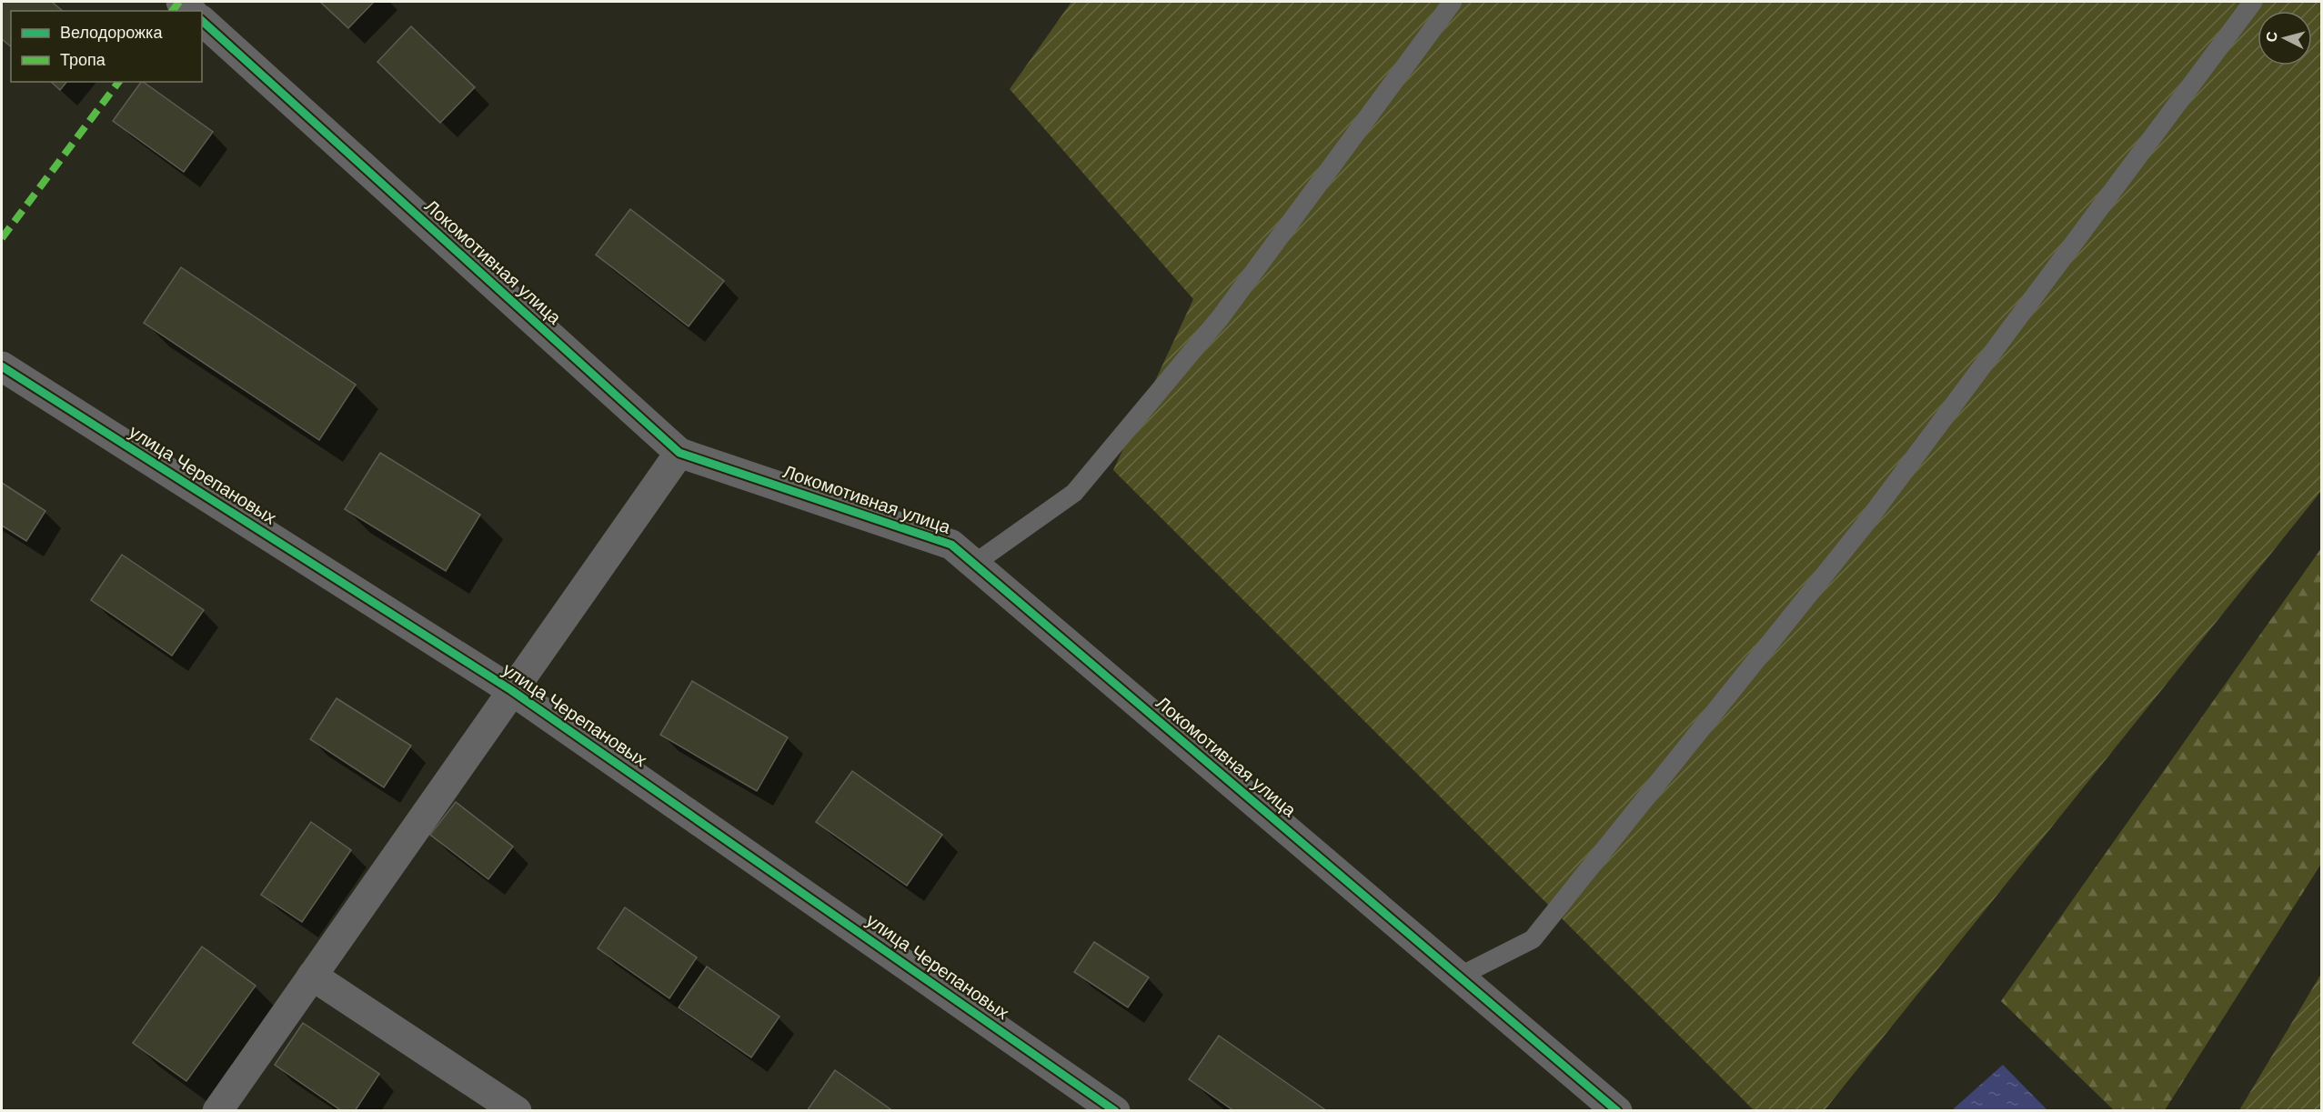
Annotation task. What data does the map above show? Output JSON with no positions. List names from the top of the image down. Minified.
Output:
{"streets":{"street":["Локомотивная улица","улица Черепановых"]},"legend":["Велодорожка","Тропа"],"north":"left"}
